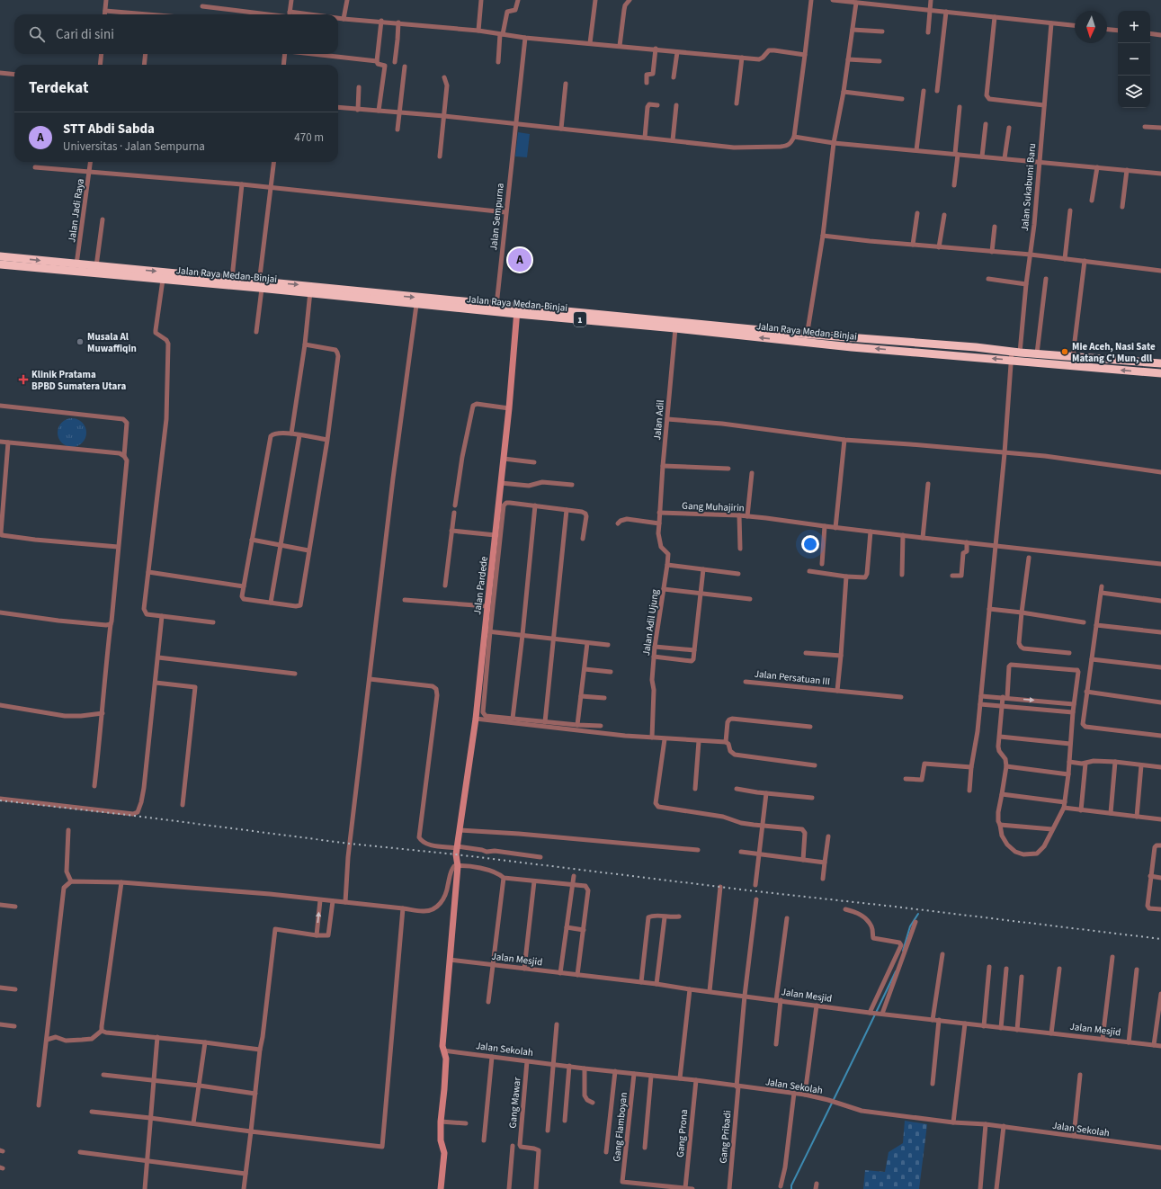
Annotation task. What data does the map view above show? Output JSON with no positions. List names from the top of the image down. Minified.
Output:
{"streets":{"highway":["Jalan Raya Medan-Binjai","1"],"street":["Jalan Sukabumi Baru","Jalan Jadi Raya","Jalan Sempurna","Jalan Adil","Gang Muhajirin","Jalan Pardede","Jalan Adil Ujung","Jalan Persatuan III","Jalan Mesjid","Jalan Sekolah","Gang Mawar","Gang Flamboyan","Gang Prona","Gang Pribadi"]},"crossings":[["Jalan Sukabumi Baru","Jalan Raya Medan-Binjai"],["Jalan Sukabumi Baru","Gang Muhajirin"],["Jalan Jadi Raya","Jalan Raya Medan-Binjai"],["Jalan Sempurna","Jalan Raya Medan-Binjai"],["Jalan Raya Medan-Binjai","Jalan Adil"],["Jalan Raya Medan-Binjai","Jalan Pardede"],["Jalan Adil","Gang Muhajirin"],["Jalan Adil","Jalan Adil Ujung"],["Gang Muhajirin","Jalan Adil Ujung"],["Jalan Pardede","Jalan Mesjid"],["Jalan Pardede","Jalan Sekolah"],["Jalan Mesjid","Gang Pribadi"],["Jalan Sekolah","Gang Mawar"],["Jalan Sekolah","Gang Flamboyan"],["Jalan Sekolah","Gang Prona"],["Jalan Sekolah","Gang Pribadi"]],"places":{"other":["Musala Al Muwaffiqin","Mie Aceh, Nasi Sate Matang C' Mun, dll"],"health":["Klinik Pratama BPBD Sumatera Utara"]},"north":"bottom","page":{"map_buttons":["+","−"],"search":"Cari di sini","heading":"Terdekat","list":[{"mark":"A","name":"STT Abdi Sabda","note":"Universitas · Jalan Sempurna","value":"470 m"}],"pins":"A"}}
